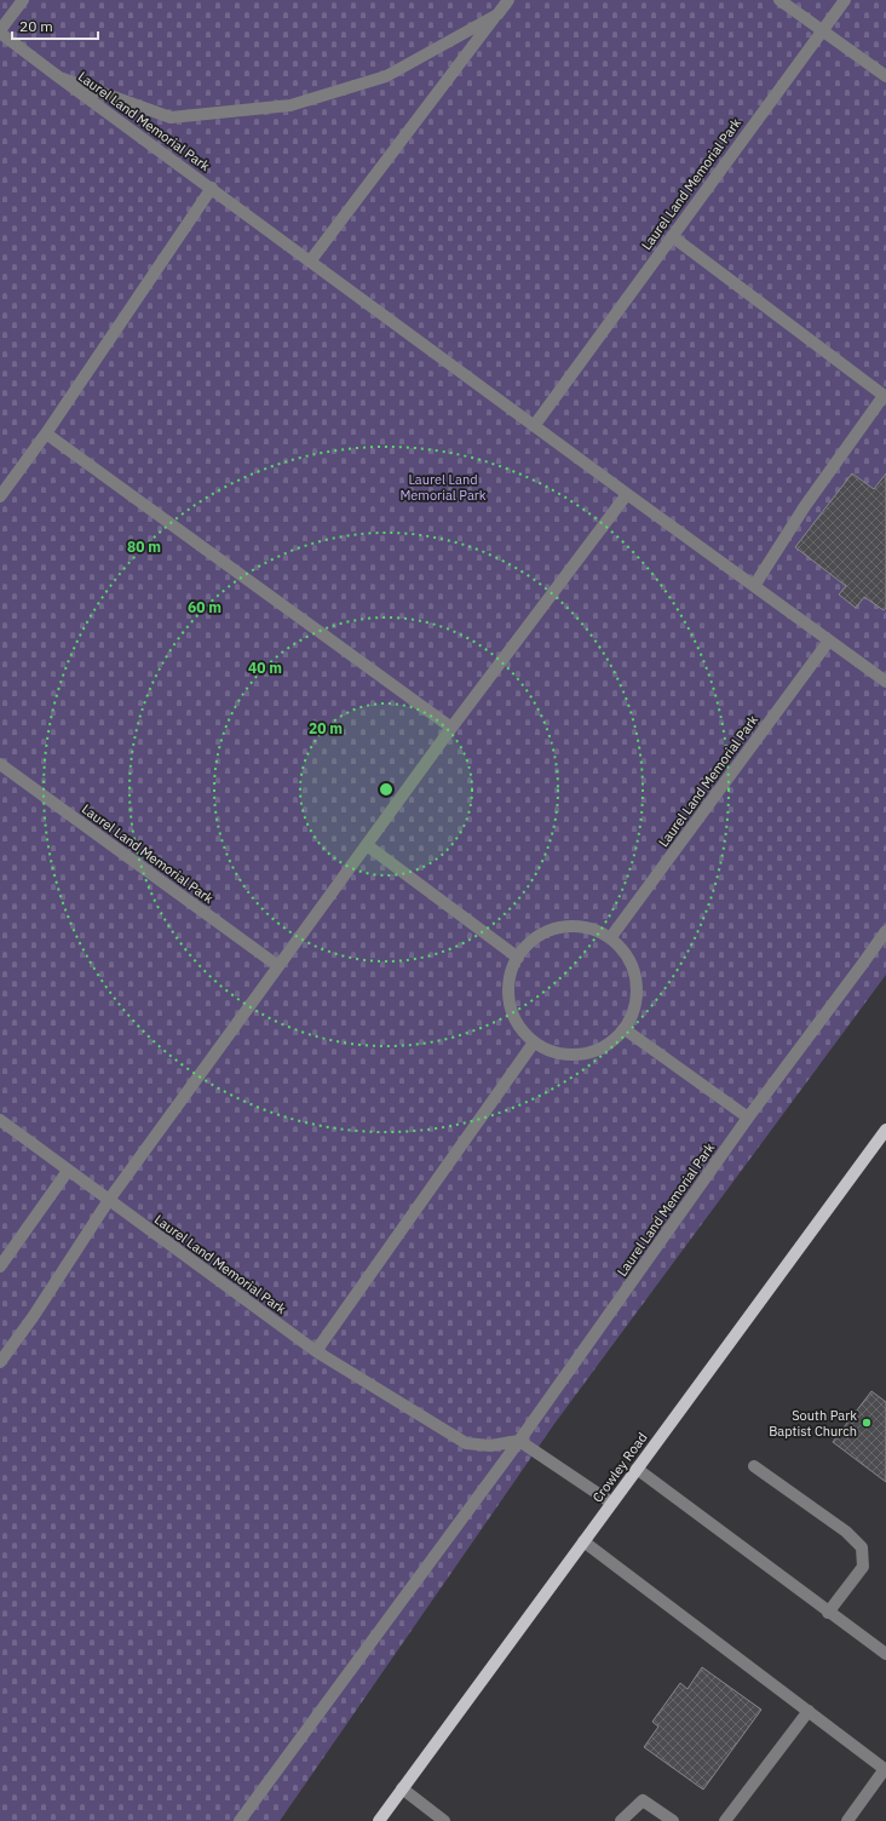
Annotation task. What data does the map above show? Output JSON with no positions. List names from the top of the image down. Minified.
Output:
{"streets":{"main road":["Crowley Road"],"lane":["Laurel Land Memorial Park"]},"parks":["Laurel Land Memorial Park"],"places":["South Park Baptist Church"],"scale_bar":"20 m","rings":["80 m","60 m","40 m","20 m"]}
